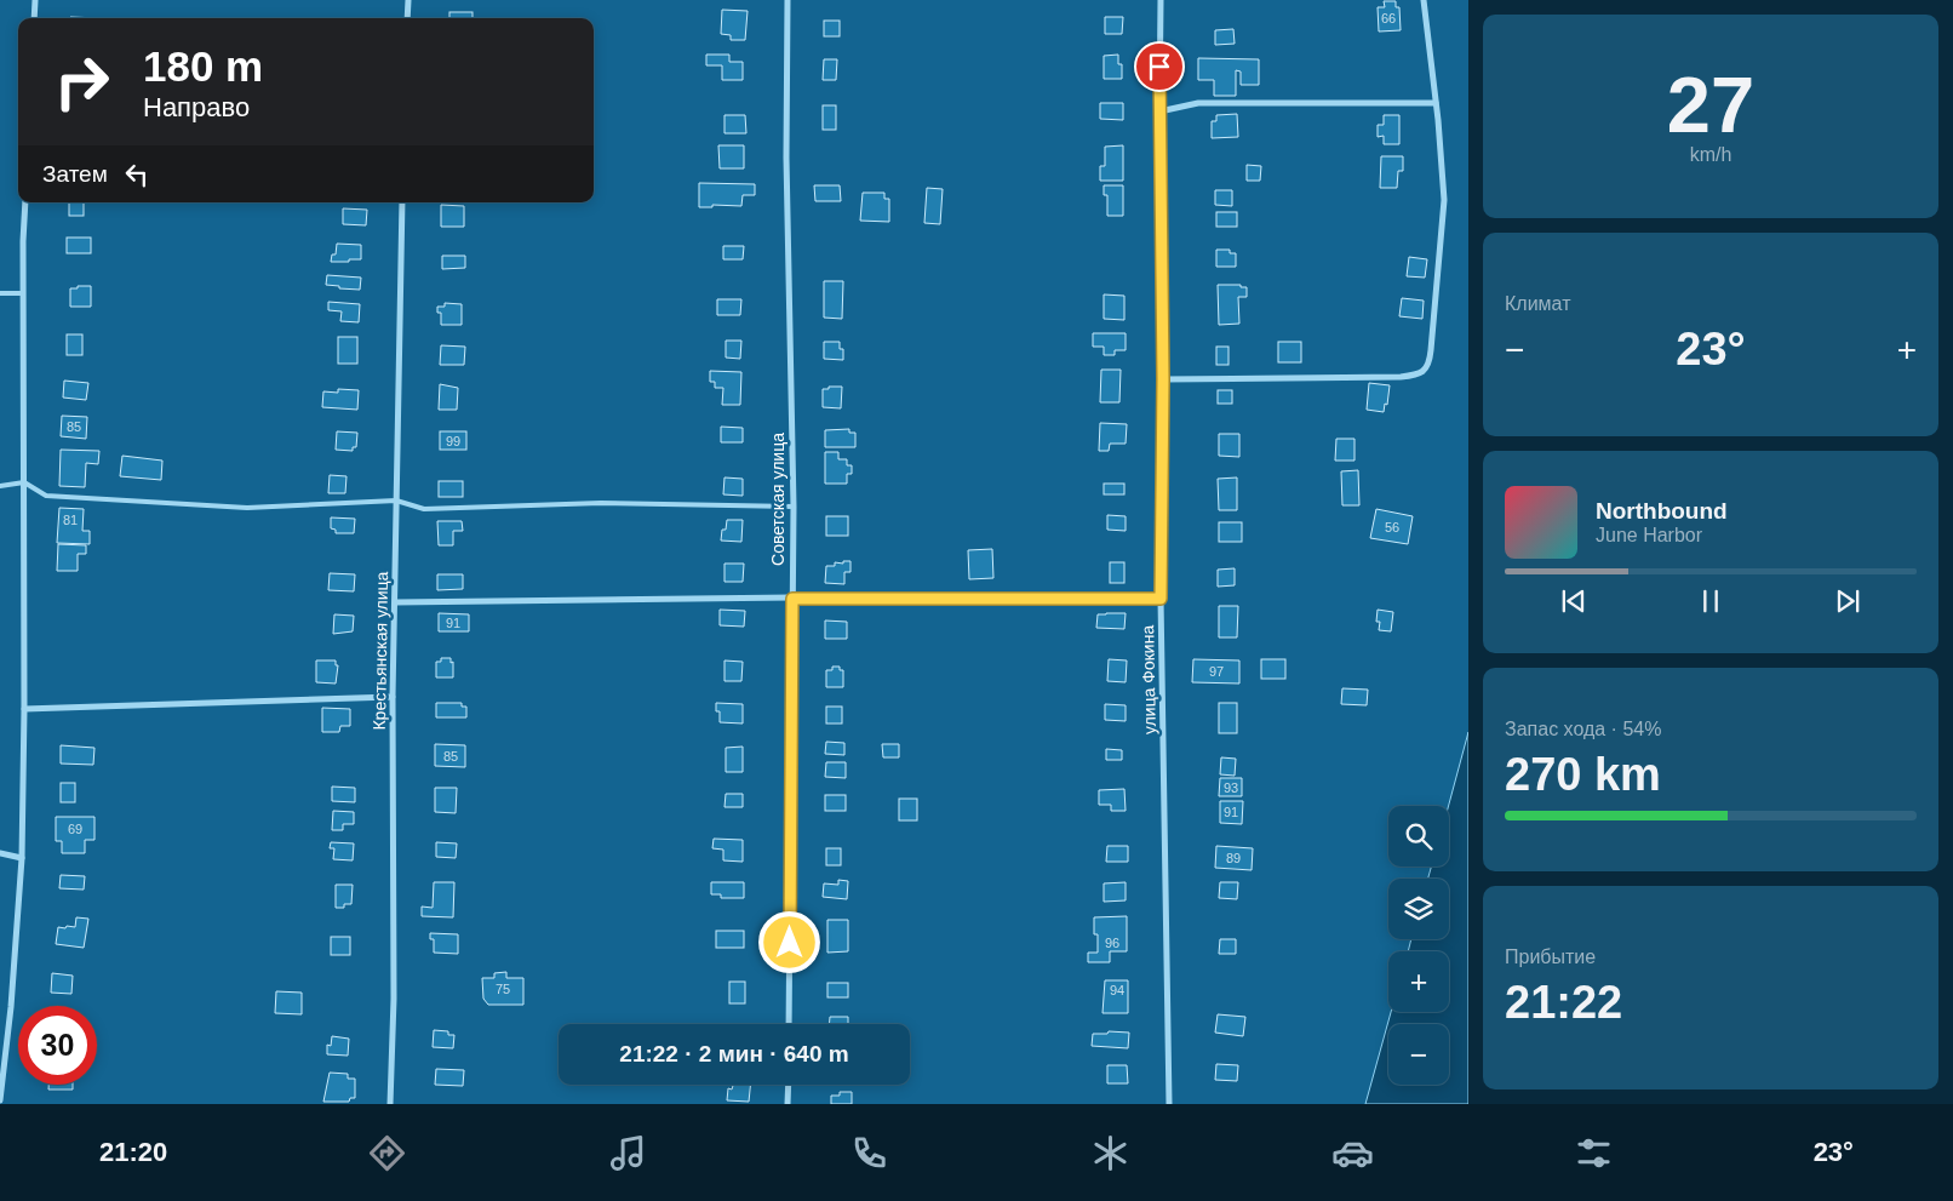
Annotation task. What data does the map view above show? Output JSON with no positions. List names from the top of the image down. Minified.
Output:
{"streets":{"street":["Советская улица","Крестьянская улица","улица Фокина"]},"house_numbers":["66","85","99","81","56","91","97","85","93","91","69","89","96","75","94"],"page":{"tile":[["27","km/h"],"Климат",["Запас хода · 54%","270 km"],["Прибытие","21:22"]],"turn":["180 m","Направо"],"then":"Затем","heat":["−","23°","+"],"song":["Northbound","June Harbor"],"map_buttons":["+","−"],"limit":"30","trip":"21:22 · 2 мин · 640 m","tabs":["21:20","23°"]}}
